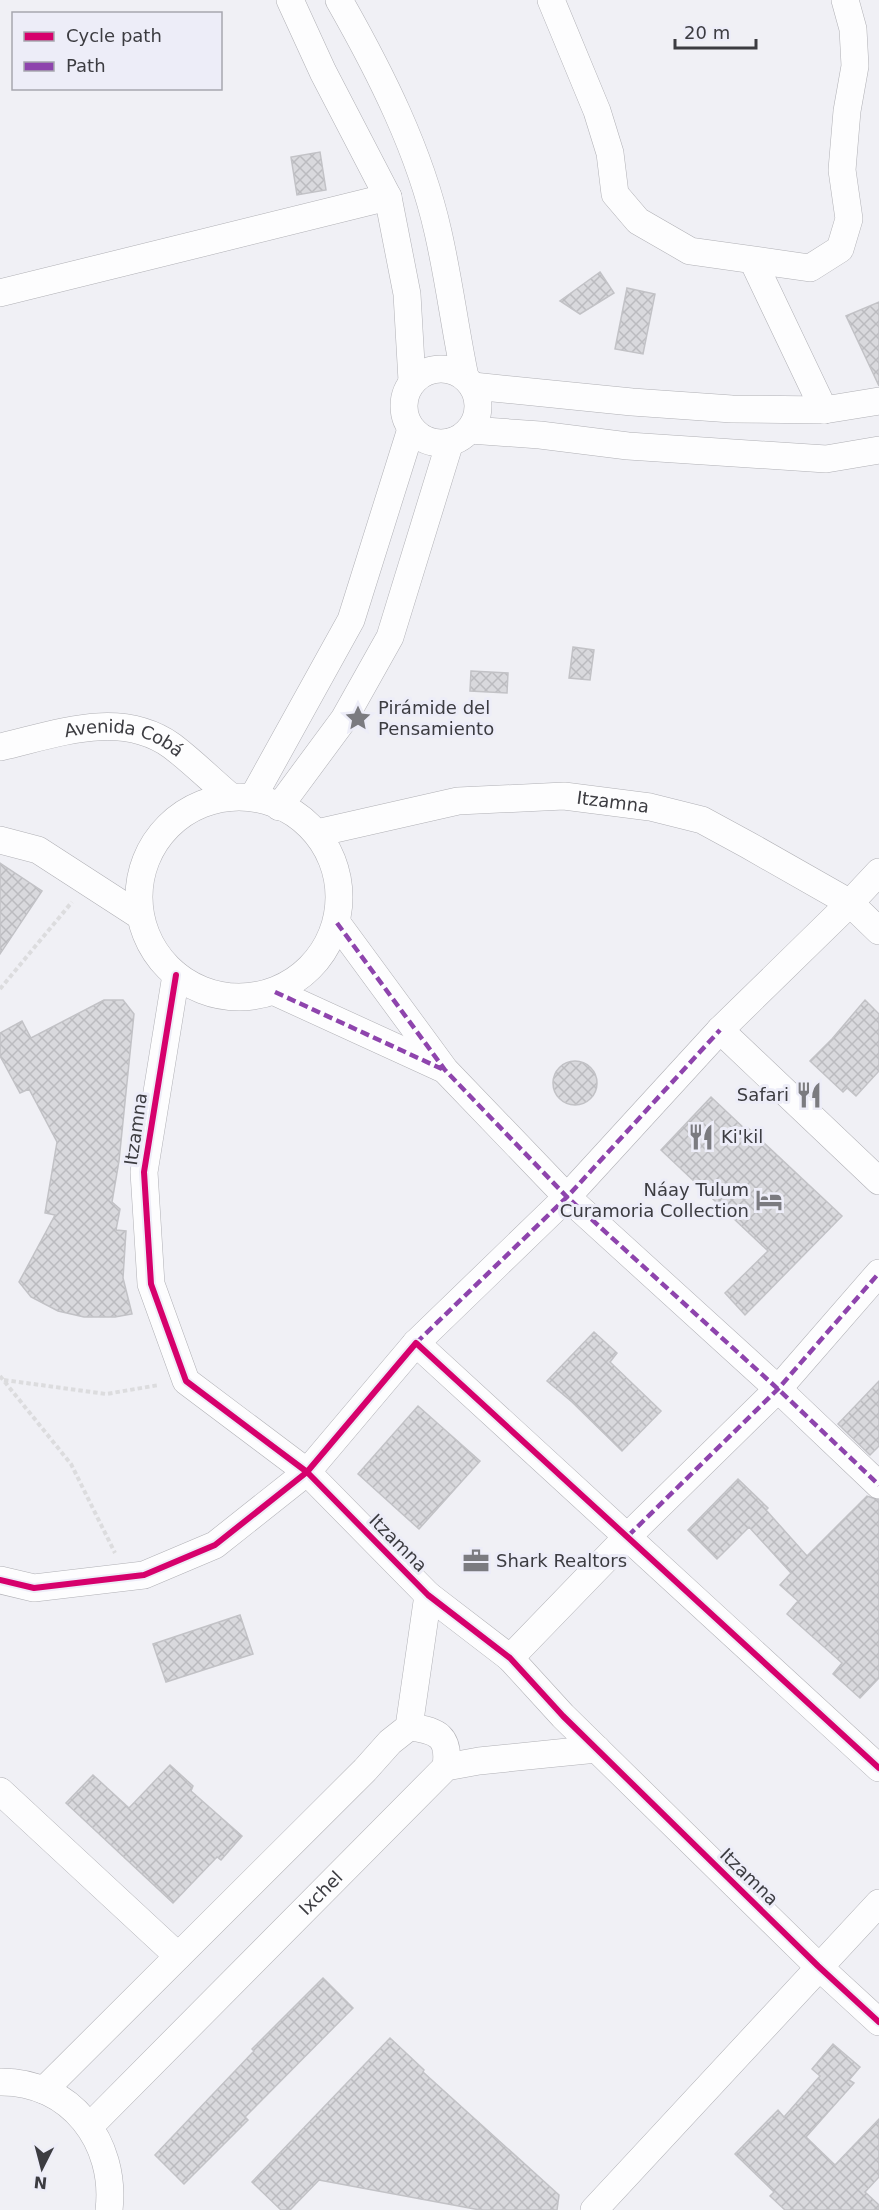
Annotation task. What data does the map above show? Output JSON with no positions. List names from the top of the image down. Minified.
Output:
{"streets":{"street":["Avenida Cobá","Itzamna","Ixchel"]},"crossings":[["Avenida Cobá","Itzamna"]],"places":{"place":["Pirámide del Pensamiento"],"restaurant":["Safari","Ki'kil"],"hotel":["Náay Tulum Curamoria Collection"],"office":["Shark Realtors"]},"legend":["Cycle path","Path"],"scale_bar":"20 m","north":"bottom"}
